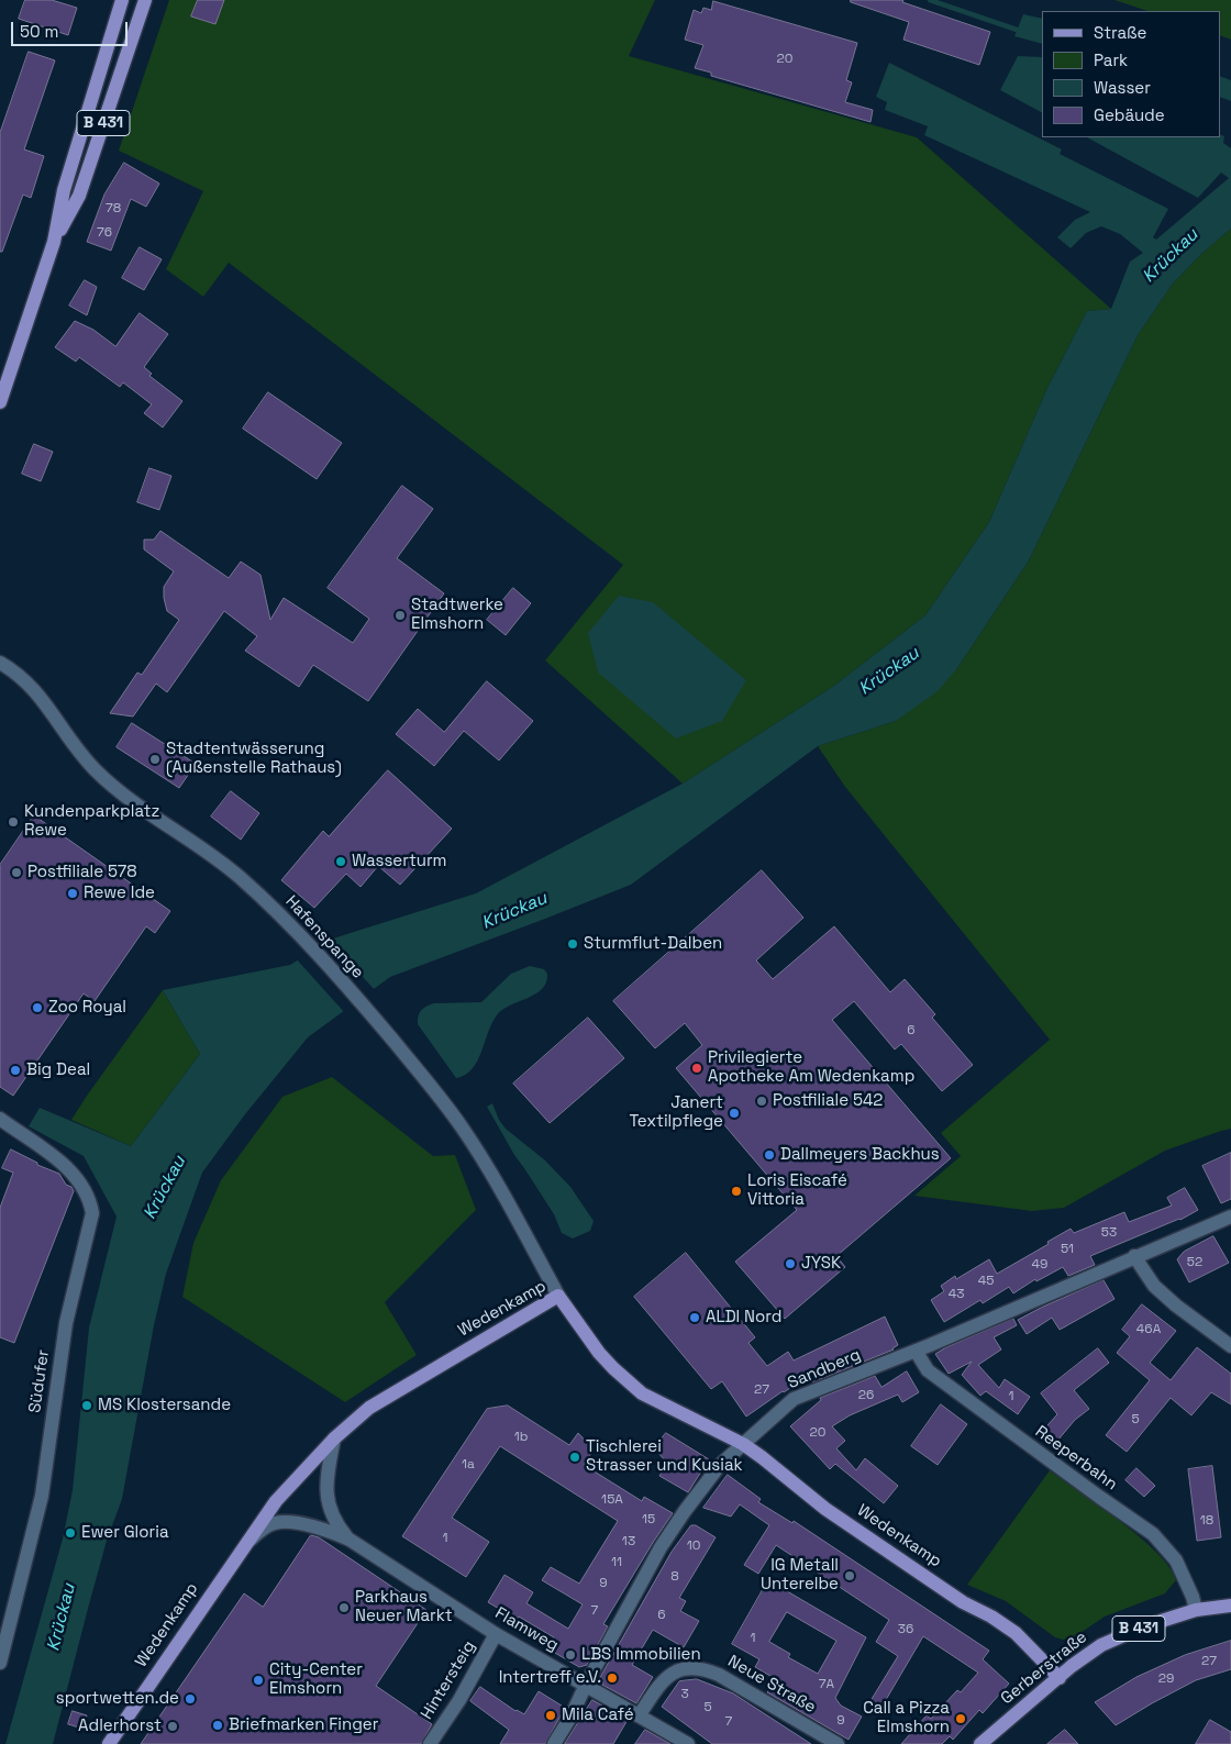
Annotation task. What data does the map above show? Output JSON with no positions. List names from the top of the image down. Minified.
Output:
{"streets":{"main road":["B 431","Wedenkamp","Gerberstraße"],"street":["Hafenspange","Sandberg","Südufer","Reeperbahn","Flamweg","Hintersteig","Neue Straße"]},"crossings":[["Hafenspange","Wedenkamp"],["Wedenkamp","Sandberg"],["Wedenkamp","Flamweg"],["Wedenkamp","Gerberstraße"],["Sandberg","Reeperbahn"],["Sandberg","Flamweg"],["Reeperbahn","Gerberstraße"],["Flamweg","Hintersteig"],["Flamweg","Neue Straße"]],"water":["Krückau"],"places":["Stadtwerke Elmshorn","Stadtentwässerung (Außenstelle Rathaus)","Kundenparkplatz Rewe","Wasserturm","Postfiliale 578","Rewe Ide","Sturmflut-Dalben","Zoo Royal","Privilegierte Apotheke Am Wedenkamp","Big Deal","Postfiliale 542","Janert Textilpflege","Dallmeyers Backhus","Loris Eiscafé Vittoria","JYSK","ALDI Nord","MS Klostersande","Tischlerei Strasser und Kusiak","Ewer Gloria","IG Metall Unterelbe","Parkhaus Neuer Markt","LBS Immobilien","Intertreff e.V.","City-Center Elmshorn","sportwetten.de","Mila Café","Call a Pizza Elmshorn","Briefmarken Finger","Adlerhorst"],"house_numbers":["20","78","76","6","53","51","52","49","45","43","46A","27","26","1","5","20","1b","1a","15A","15","18","1","13","10","11","8","9","7","6","36","1","27","29","7A","3","5","9","7"],"legend":["Straße","Park","Wasser","Gebäude"],"scale_bar":"50 m"}
